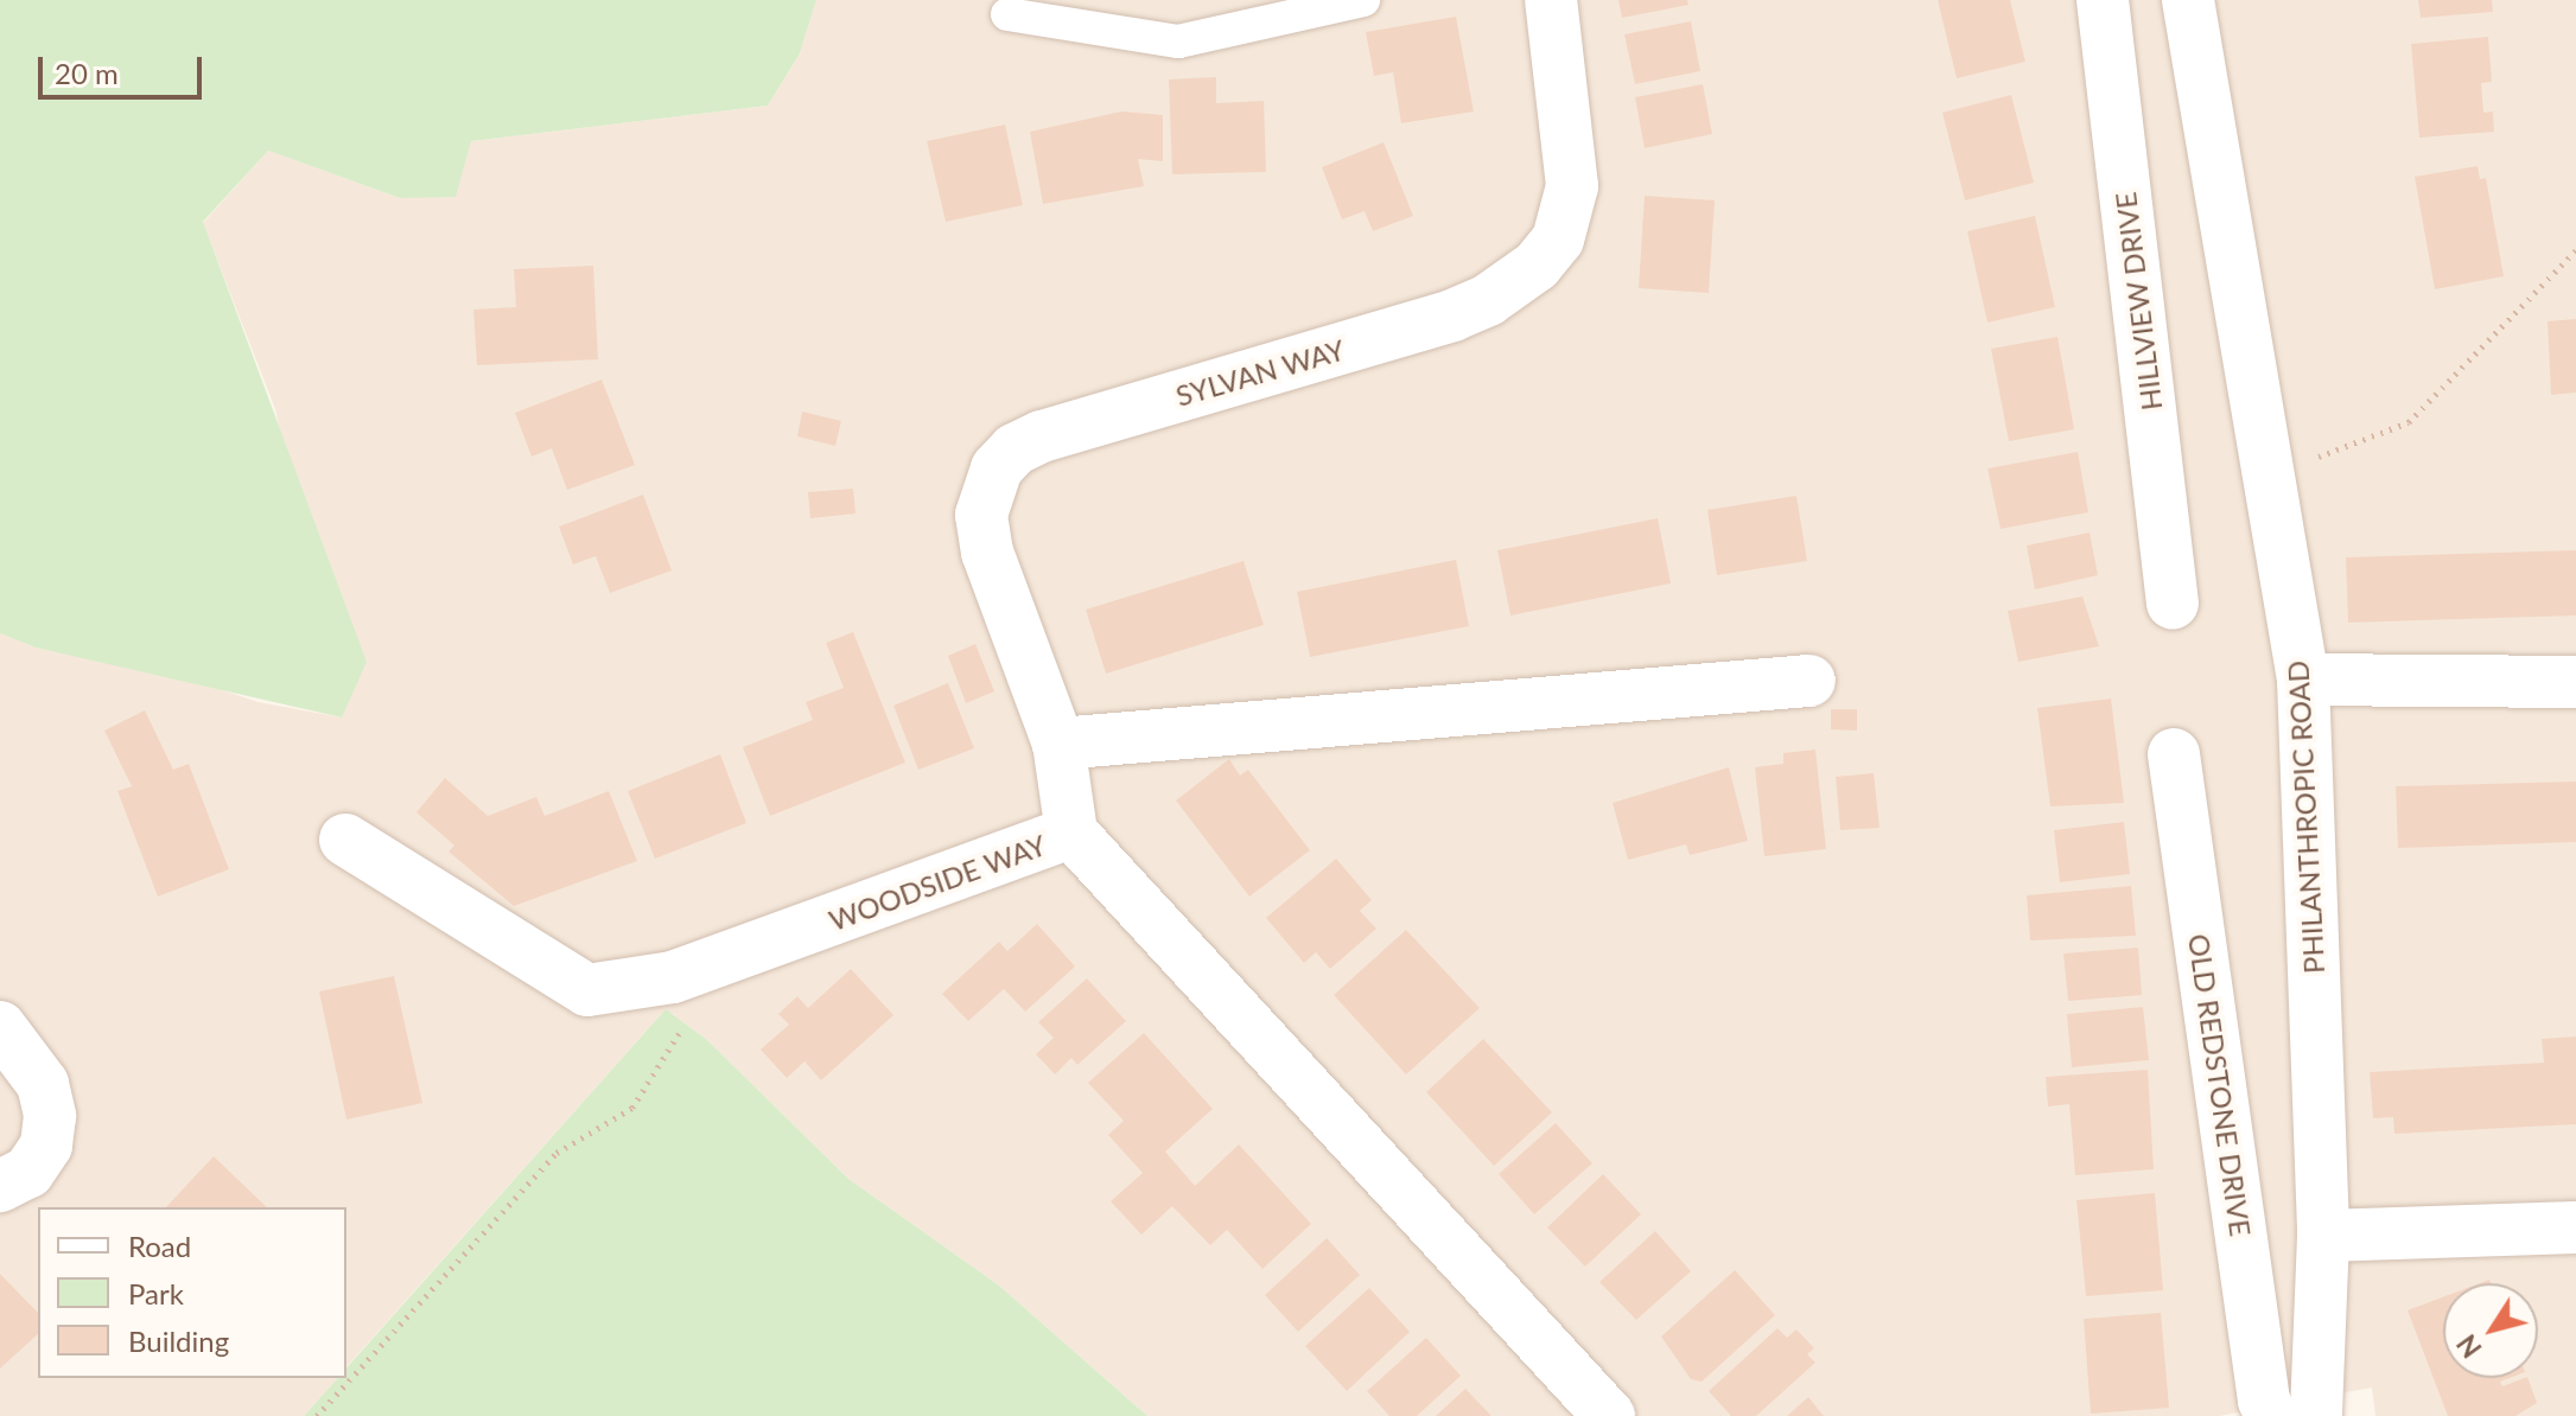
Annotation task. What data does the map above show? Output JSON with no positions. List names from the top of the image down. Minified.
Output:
{"streets":{"street":["HILLVIEW DRIVE","SYLVAN WAY","PHILANTHROPIC ROAD","WOODSIDE WAY","OLD REDSTONE DRIVE"]},"crossings":[["SYLVAN WAY","WOODSIDE WAY"]],"legend":["Road","Park","Building"],"scale_bar":"20 m","north":"bottom left"}
